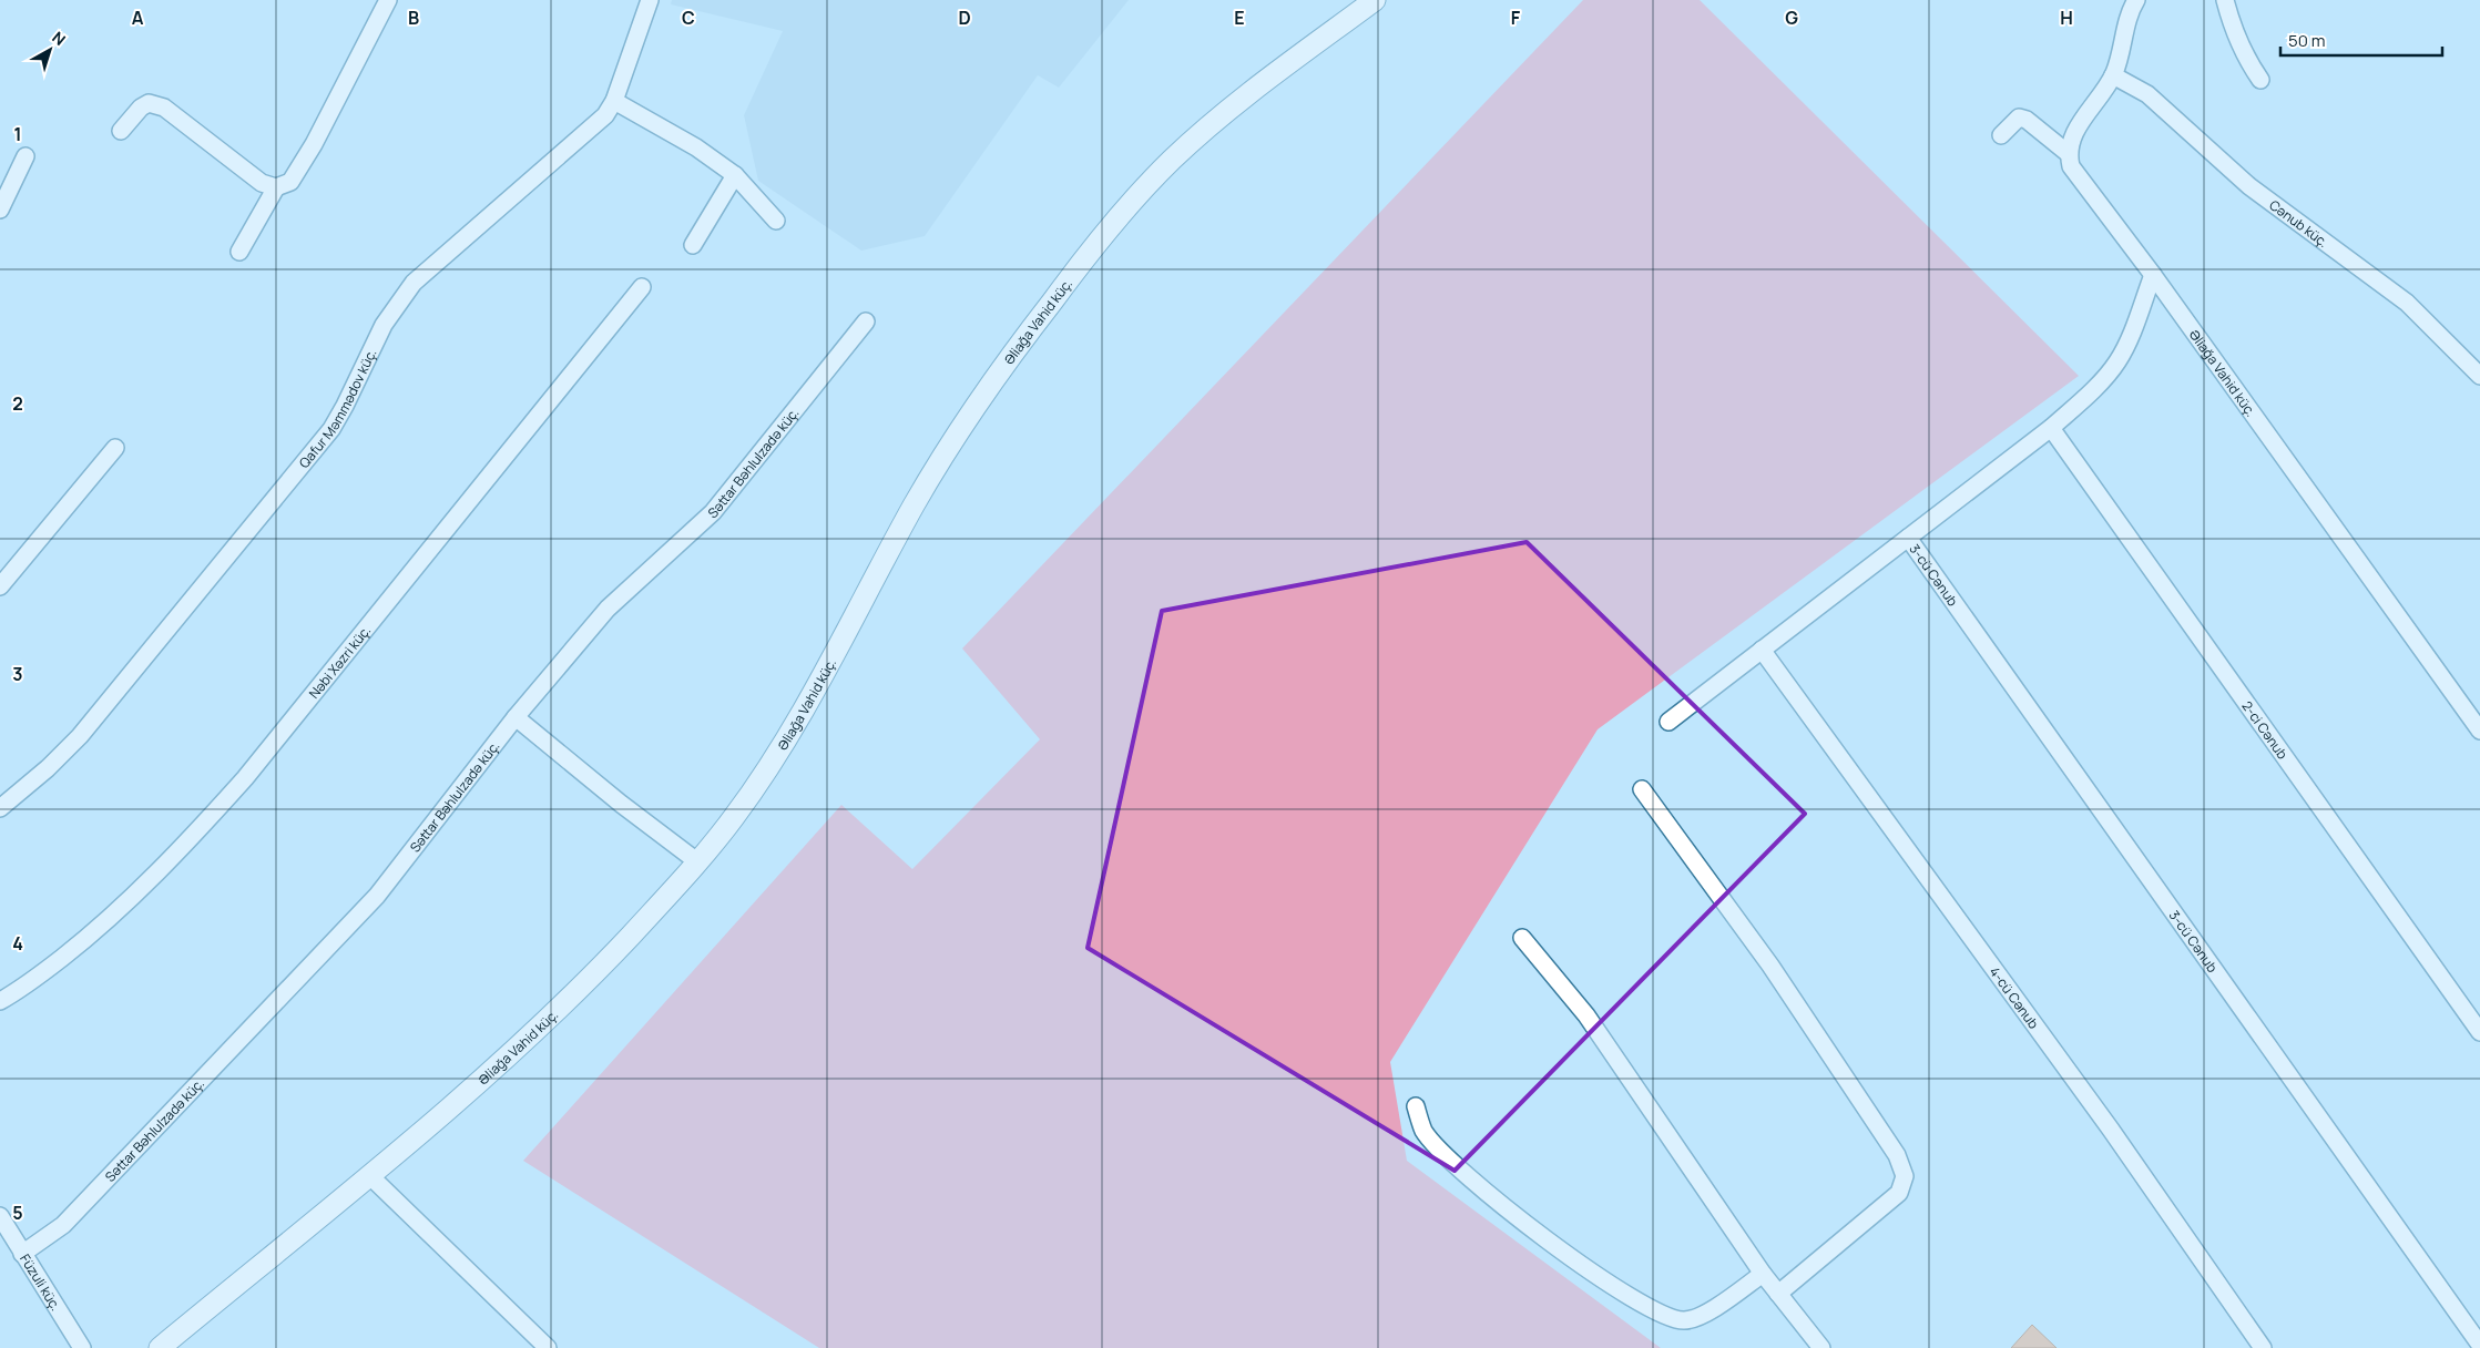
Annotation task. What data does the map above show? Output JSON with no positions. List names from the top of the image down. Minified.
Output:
{"streets":{"street":["Cənub küç.","Əliağa Vahid küç.","Qafur Məmmədov küç.","Səttar Bəhlulzadə küç.","3-cü Cənub","Nəbi Xəzri küç.","2-ci Cənub","4-cü Cənub","Füzuli küç."]},"crossings":[["Səttar Bəhlulzadə küç.","Füzuli küç."]],"scale_bar":"50 m","north":"top right","grid":{"columns":["A","B","C","D","E","F","G","H"],"rows":["1","2","3","4","5"]}}
